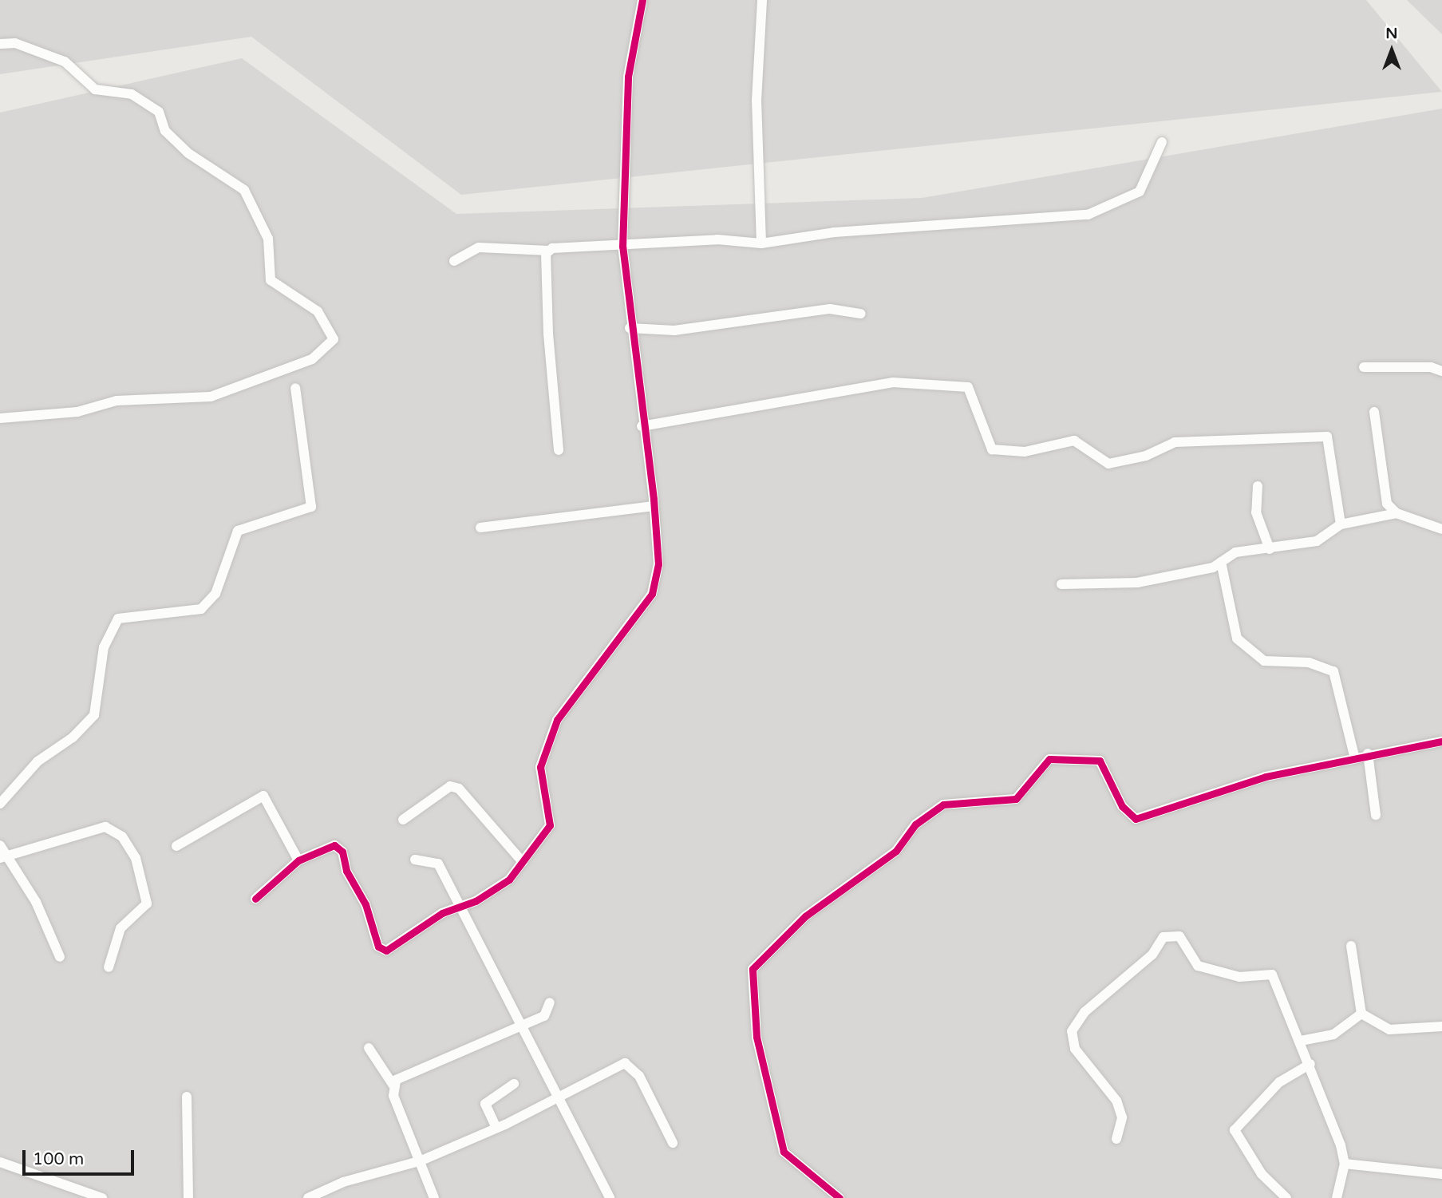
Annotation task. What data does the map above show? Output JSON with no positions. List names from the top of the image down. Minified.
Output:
{"scale_bar":"100 m","north":"top"}
